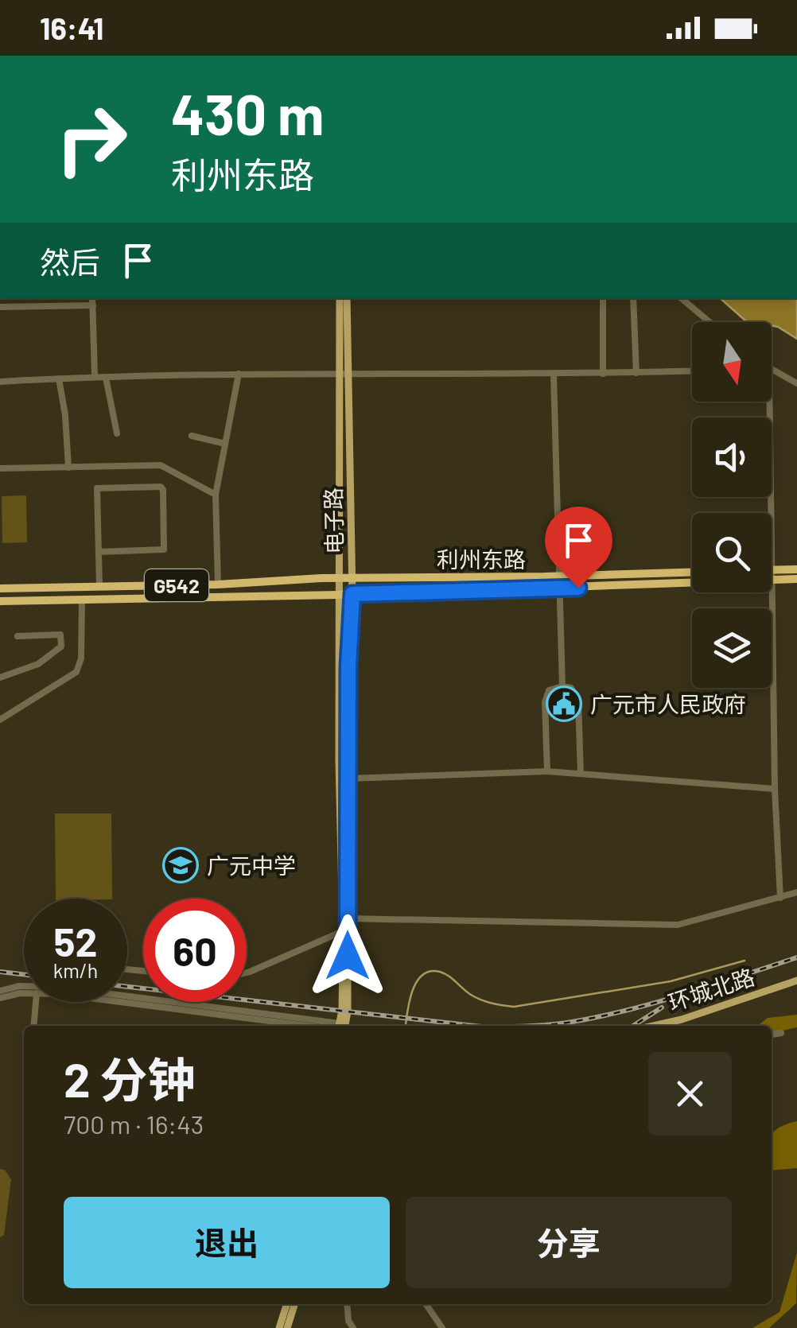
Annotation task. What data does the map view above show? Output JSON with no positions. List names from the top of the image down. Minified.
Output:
{"streets":{"highway":["利州东路","G542"],"main road":["电子路","环城北路"]},"crossings":[["电子路","利州东路"],["电子路","G542"],["利州东路","G542"]],"places":{"public building":["广元市人民政府"],"school or university":["广元中学"]},"north":"bottom","page":{"status":"16:41","turn":["430 m","利州东路"],"then":"然后","speed":"52 km/h","limit":"60","heading":["2 分钟","700 m · 16:43"],"buttons":["退出","分享"]}}
